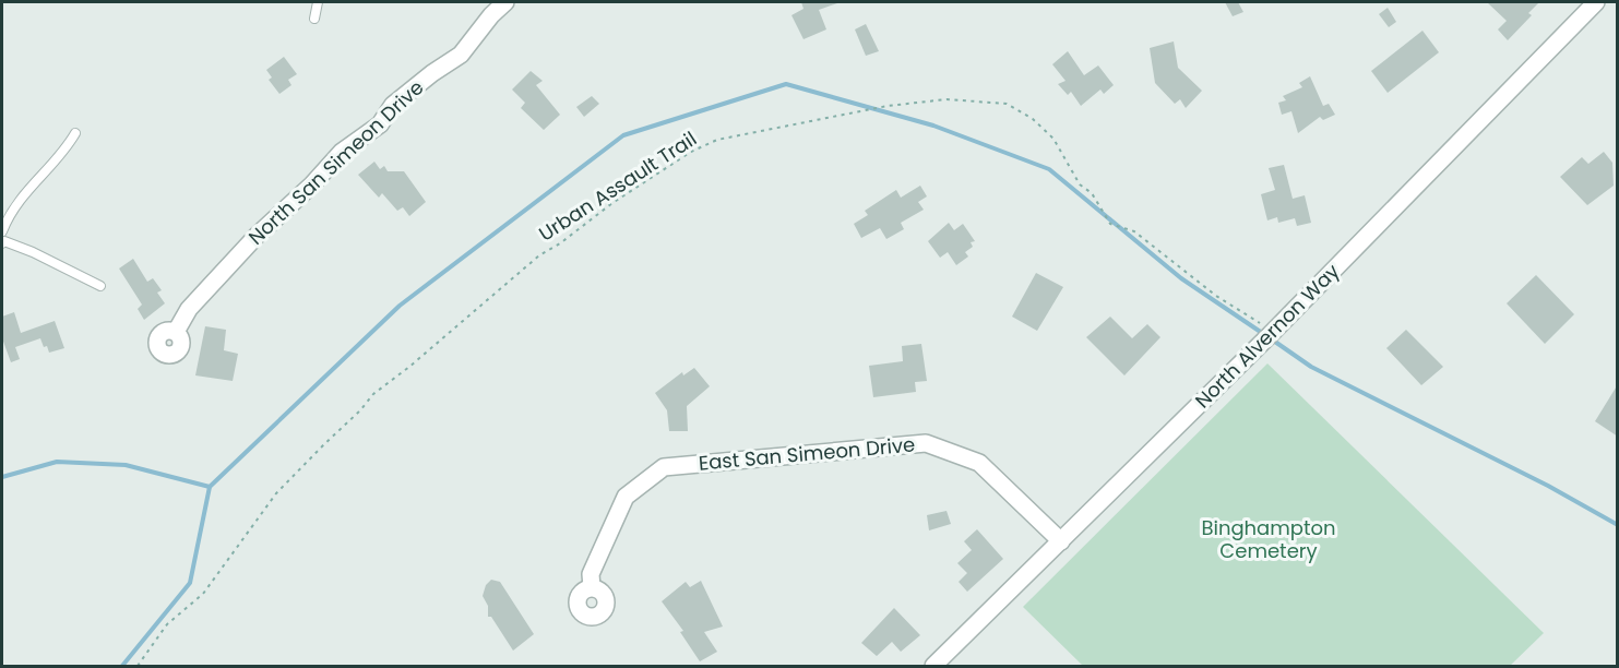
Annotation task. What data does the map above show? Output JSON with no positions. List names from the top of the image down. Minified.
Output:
{"streets":{"street":["North San Simeon Drive","North Alvernon Way","East San Simeon Drive"],"path":["Urban Assault Trail"]},"crossings":[["Urban Assault Trail","North Alvernon Way"],["North Alvernon Way","East San Simeon Drive"]],"parks":["Binghampton Cemetery"]}
